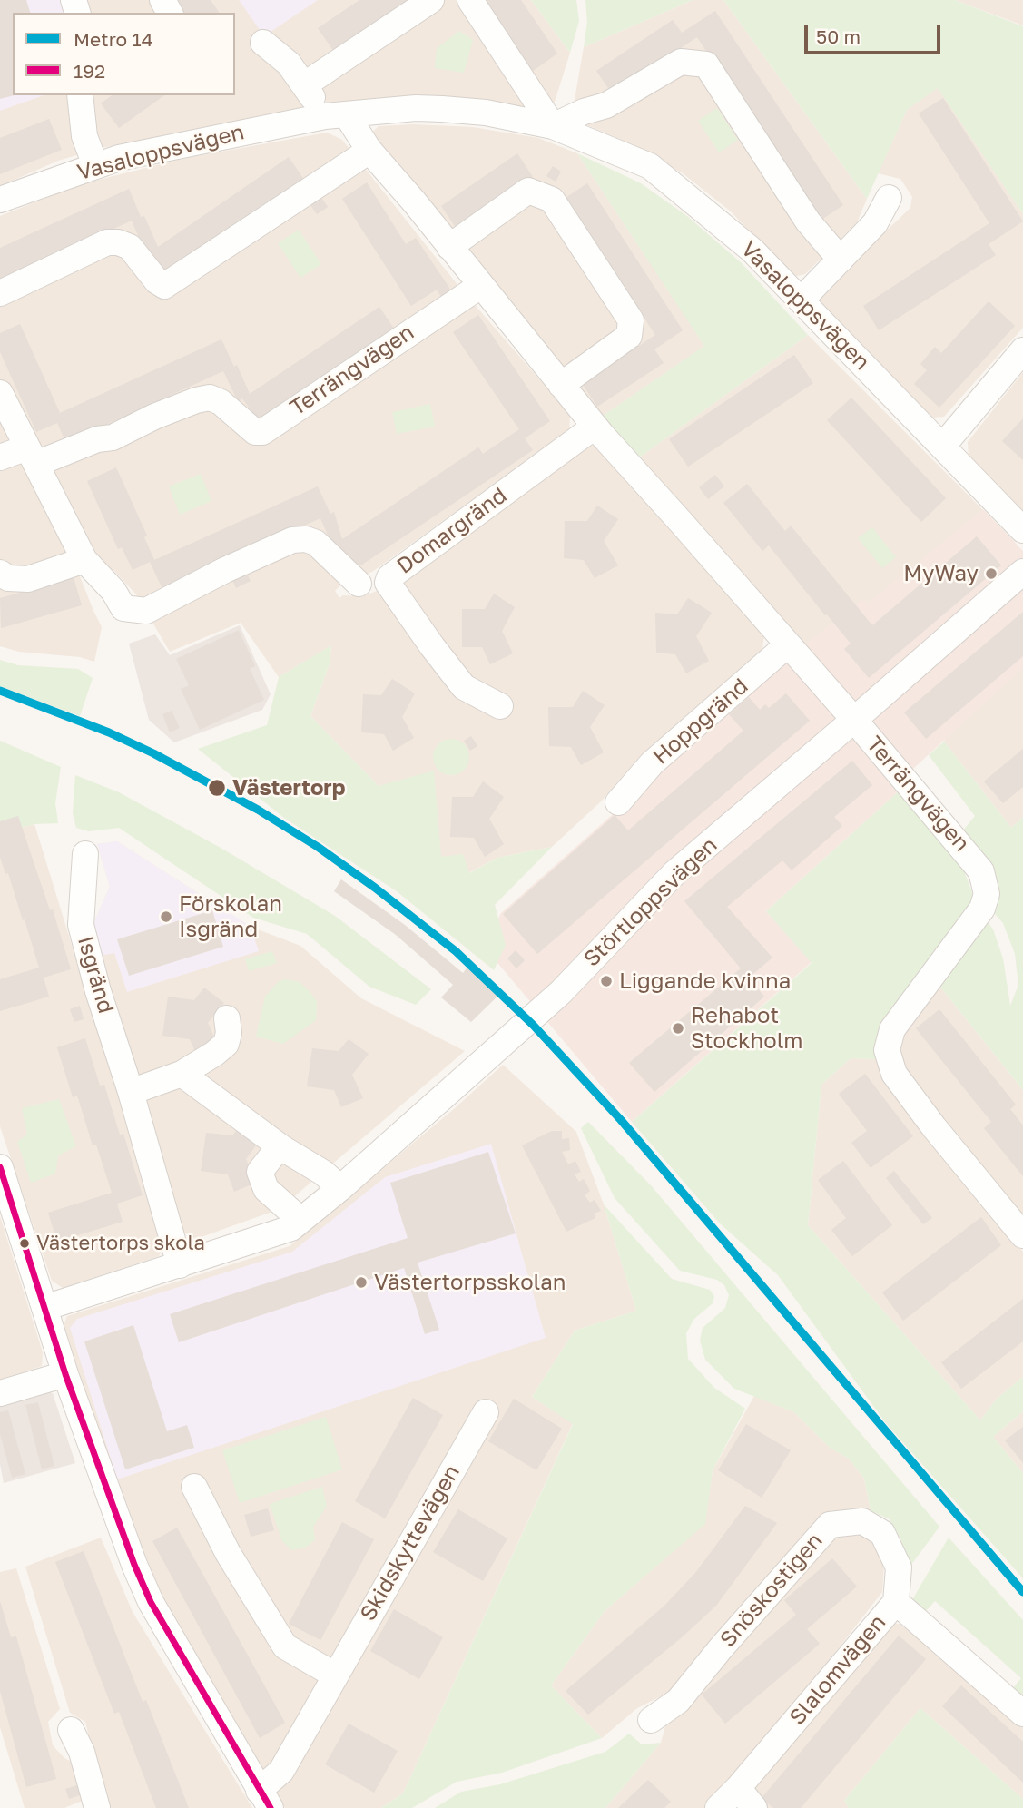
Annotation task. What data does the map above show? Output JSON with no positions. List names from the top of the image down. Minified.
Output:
{"streets":{"street":["Vasaloppsvägen","Terrängvägen","Domargränd","Hoppgränd","Störtloppsvägen","Isgränd","Skidskyttevägen","Snöskostigen","Slalomvägen"]},"crossings":[["Vasaloppsvägen","Terrängvägen"],["Terrängvägen","Domargränd"],["Terrängvägen","Hoppgränd"],["Terrängvägen","Störtloppsvägen"],["Störtloppsvägen","Isgränd"],["Snöskostigen","Slalomvägen"]],"places":["MyWay","Västertorp","Förskolan Isgränd","Liggande kvinna","Rehabot Stockholm","Västertorps skola","Västertorpsskolan"],"lines":["metro line 14","transit line 192"],"legend":["Metro 14","192"],"scale_bar":"50 m"}
